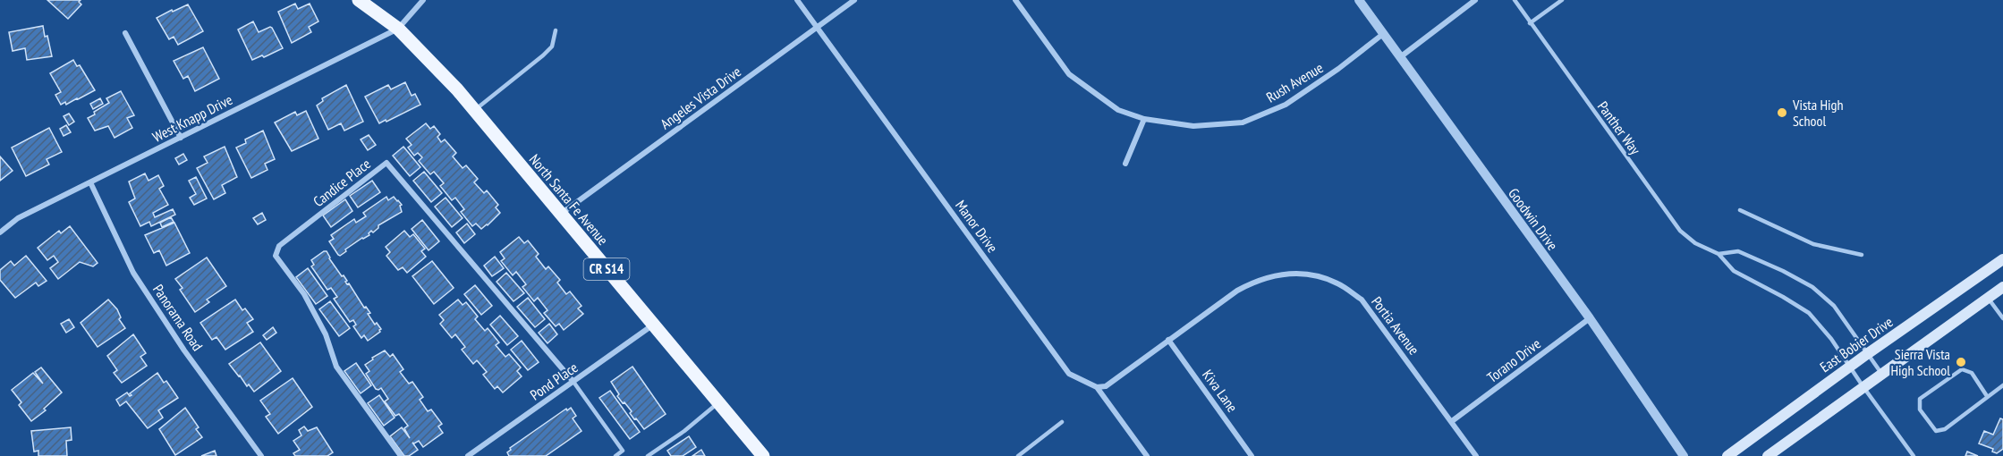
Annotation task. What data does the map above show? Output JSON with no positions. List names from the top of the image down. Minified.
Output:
{"streets":{"main road":["North Santa Fe Avenue","CR S14","East Bobier Drive"],"street":["Rush Avenue","Angeles Vista Drive","West Knapp Drive","Candice Place","Goodwin Drive","Manor Drive","Panorama Road","Portia Avenue","Torano Drive","Pond Place","Kiva Lane"],"lane":["Panther Way"]},"crossings":[["Rush Avenue","Goodwin Drive"],["Angeles Vista Drive","North Santa Fe Avenue"],["Angeles Vista Drive","Manor Drive"],["West Knapp Drive","North Santa Fe Avenue"],["West Knapp Drive","Panorama Road"],["Panther Way","East Bobier Drive"],["Candice Place","Pond Place"],["North Santa Fe Avenue","Pond Place"],["Goodwin Drive","Torano Drive"],["Manor Drive","Portia Avenue"],["Portia Avenue","Torano Drive"],["Portia Avenue","Kiva Lane"]],"places":["Vista High School","Sierra Vista High School"]}
